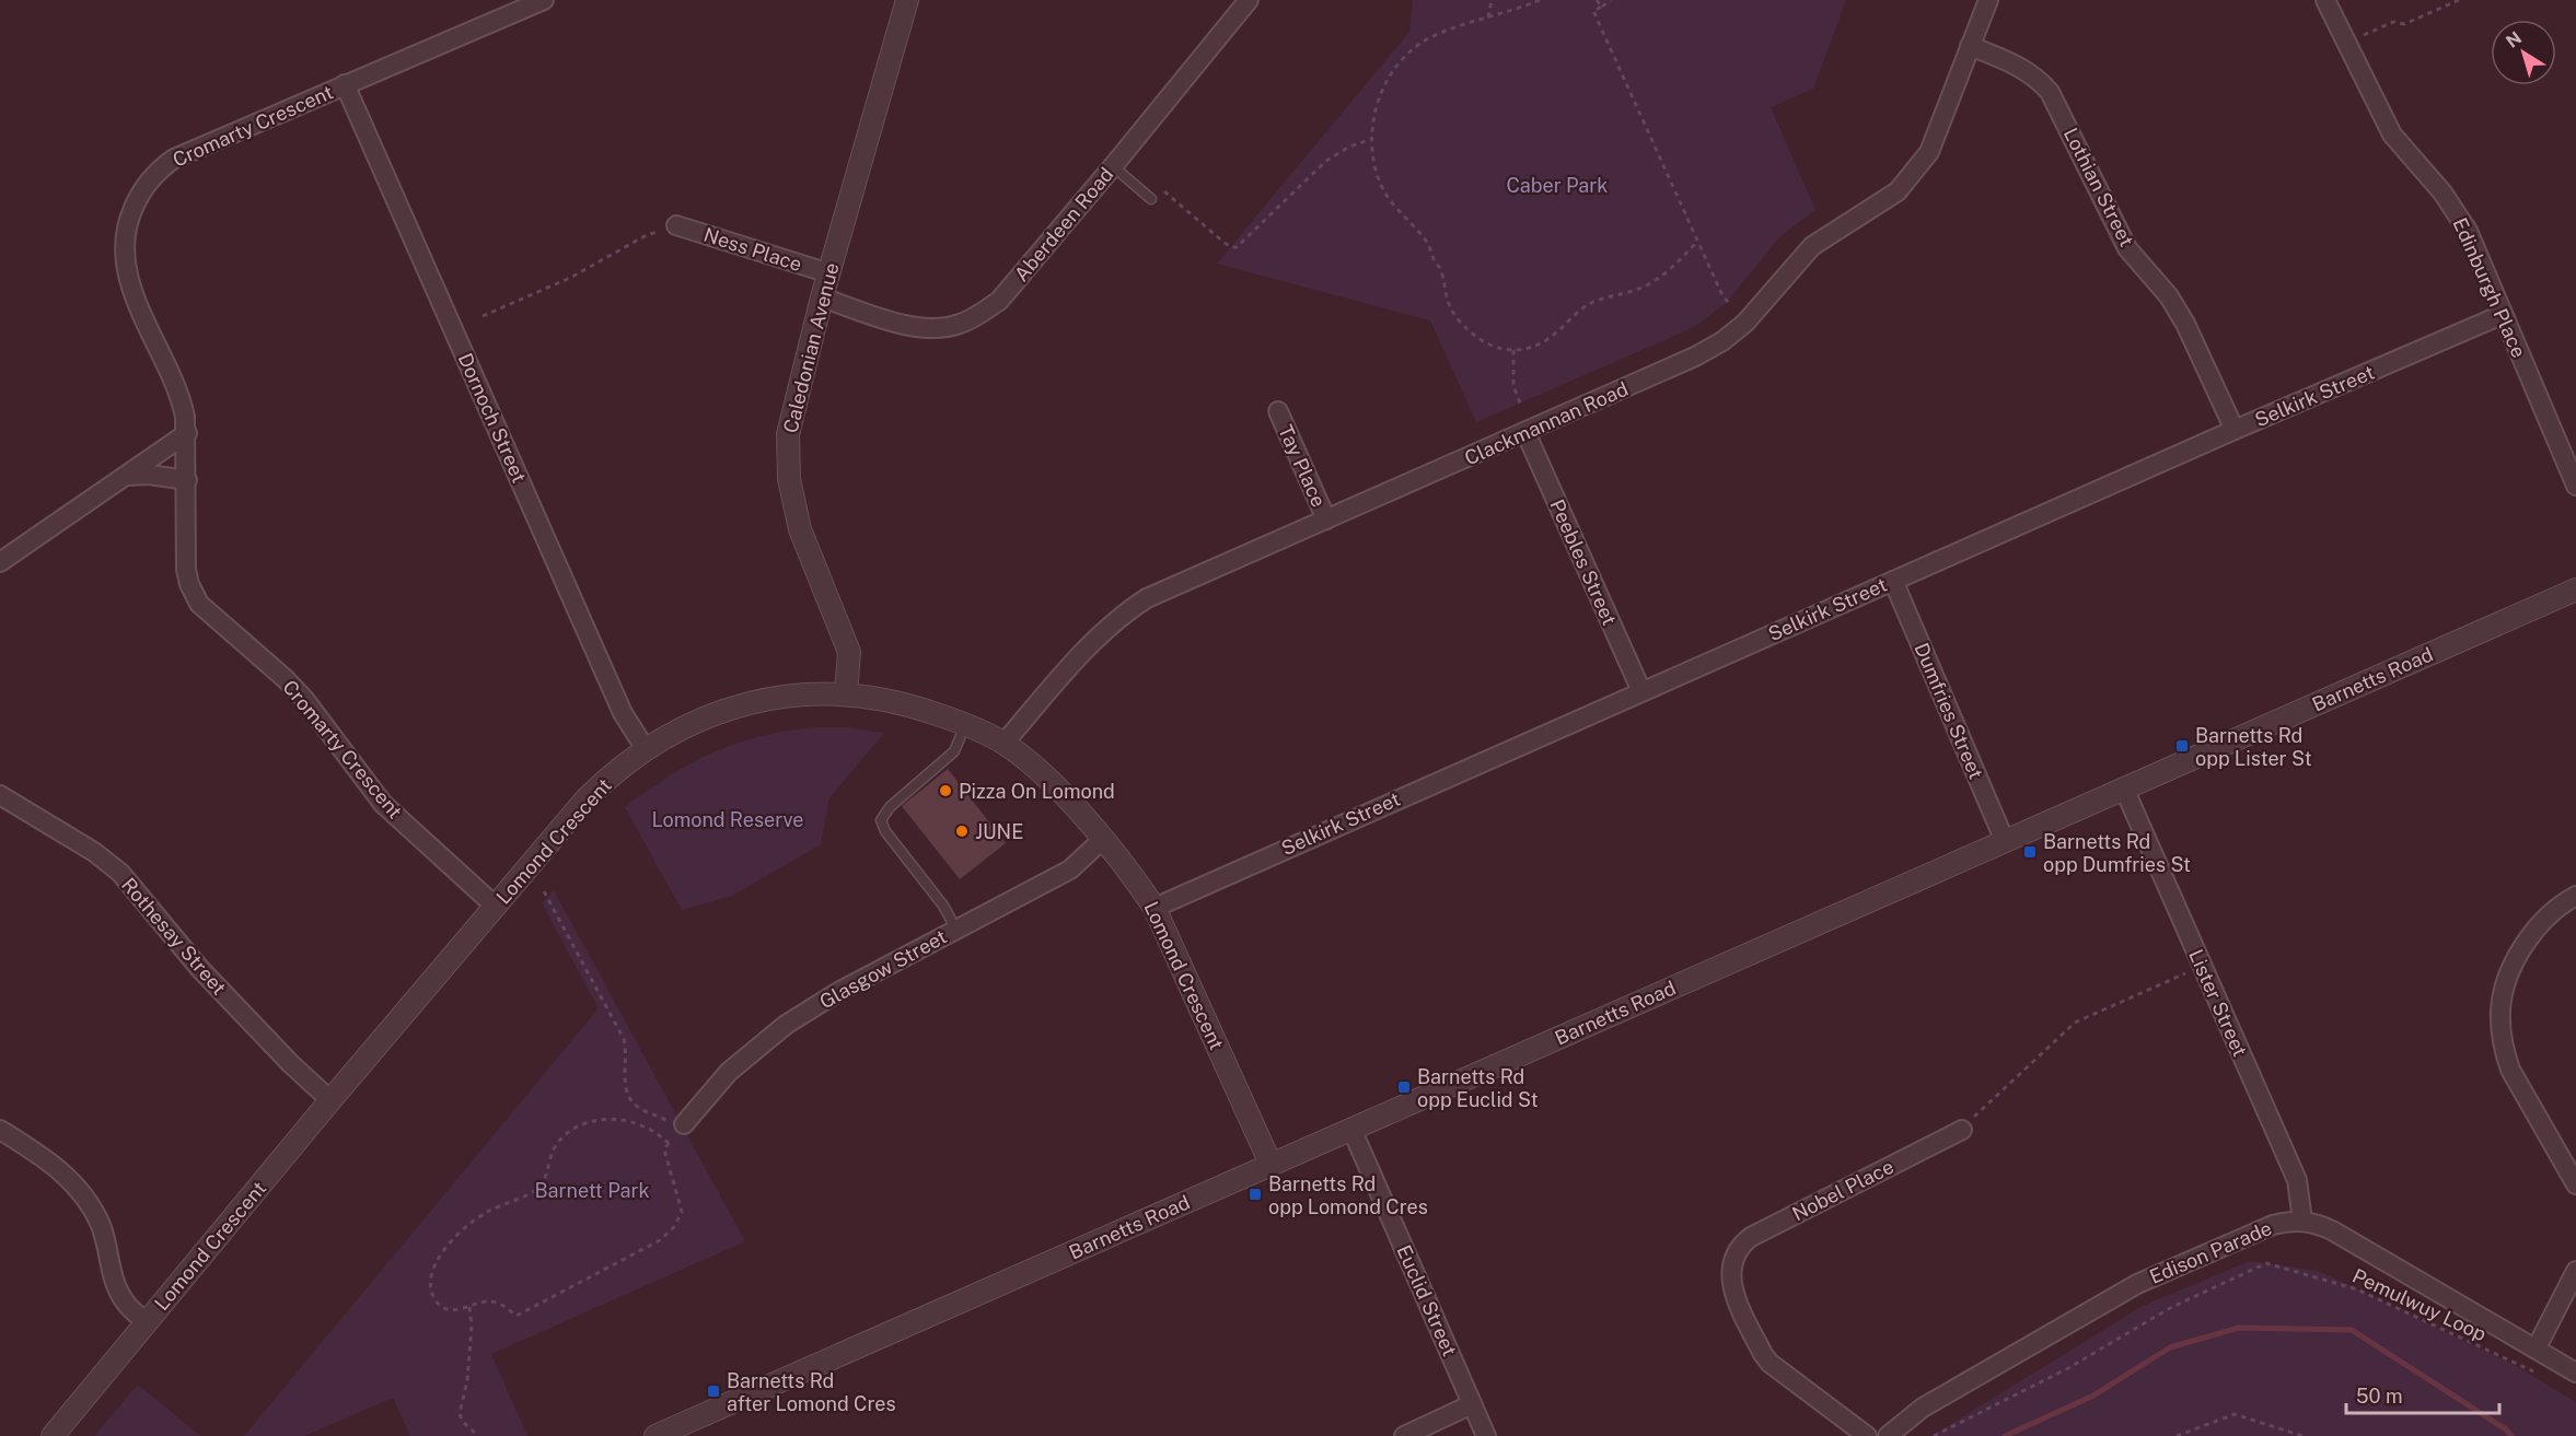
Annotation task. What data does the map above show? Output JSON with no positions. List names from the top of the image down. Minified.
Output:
{"streets":{"street":["Cromarty Crescent","Lothian Street","Aberdeen Road","Ness Place","Edinburgh Place","Caledonian Avenue","Selkirk Street","Dornoch Street","Clackmannan Road","Tay Place","Peebles Street","Barnetts Road","Dumfries Street","Lomond Crescent","Rothesay Street","Glasgow Street","Lister Street","Nobel Place","Edison Parade","Euclid Street"],"path":["Pemulwuy Loop"]},"crossings":[["Cromarty Crescent","Dornoch Street"],["Cromarty Crescent","Lomond Crescent"],["Lothian Street","Selkirk Street"],["Lothian Street","Clackmannan Road"],["Aberdeen Road","Caledonian Avenue"],["Ness Place","Caledonian Avenue"],["Edinburgh Place","Selkirk Street"],["Caledonian Avenue","Lomond Crescent"],["Selkirk Street","Peebles Street"],["Selkirk Street","Dumfries Street"],["Selkirk Street","Lomond Crescent"],["Dornoch Street","Lomond Crescent"],["Clackmannan Road","Tay Place"],["Clackmannan Road","Peebles Street"],["Clackmannan Road","Lomond Crescent"],["Barnetts Road","Dumfries Street"],["Barnetts Road","Lomond Crescent"],["Barnetts Road","Lister Street"],["Barnetts Road","Euclid Street"],["Lomond Crescent","Rothesay Street"],["Lomond Crescent","Glasgow Street"],["Lister Street","Edison Parade"]],"parks":["Caber Park","Lomond Reserve","Barnett Park"],"places":{"transit":["Barnetts Rd opp Lister St","Barnetts Rd opp Dumfries St","Barnetts Rd opp Euclid St","Barnetts Rd opp Lomond Cres","Barnetts Rd after Lomond Cres"],"other":["Pizza On Lomond","JUNE"]},"scale_bar":"50 m","north":"top left"}
